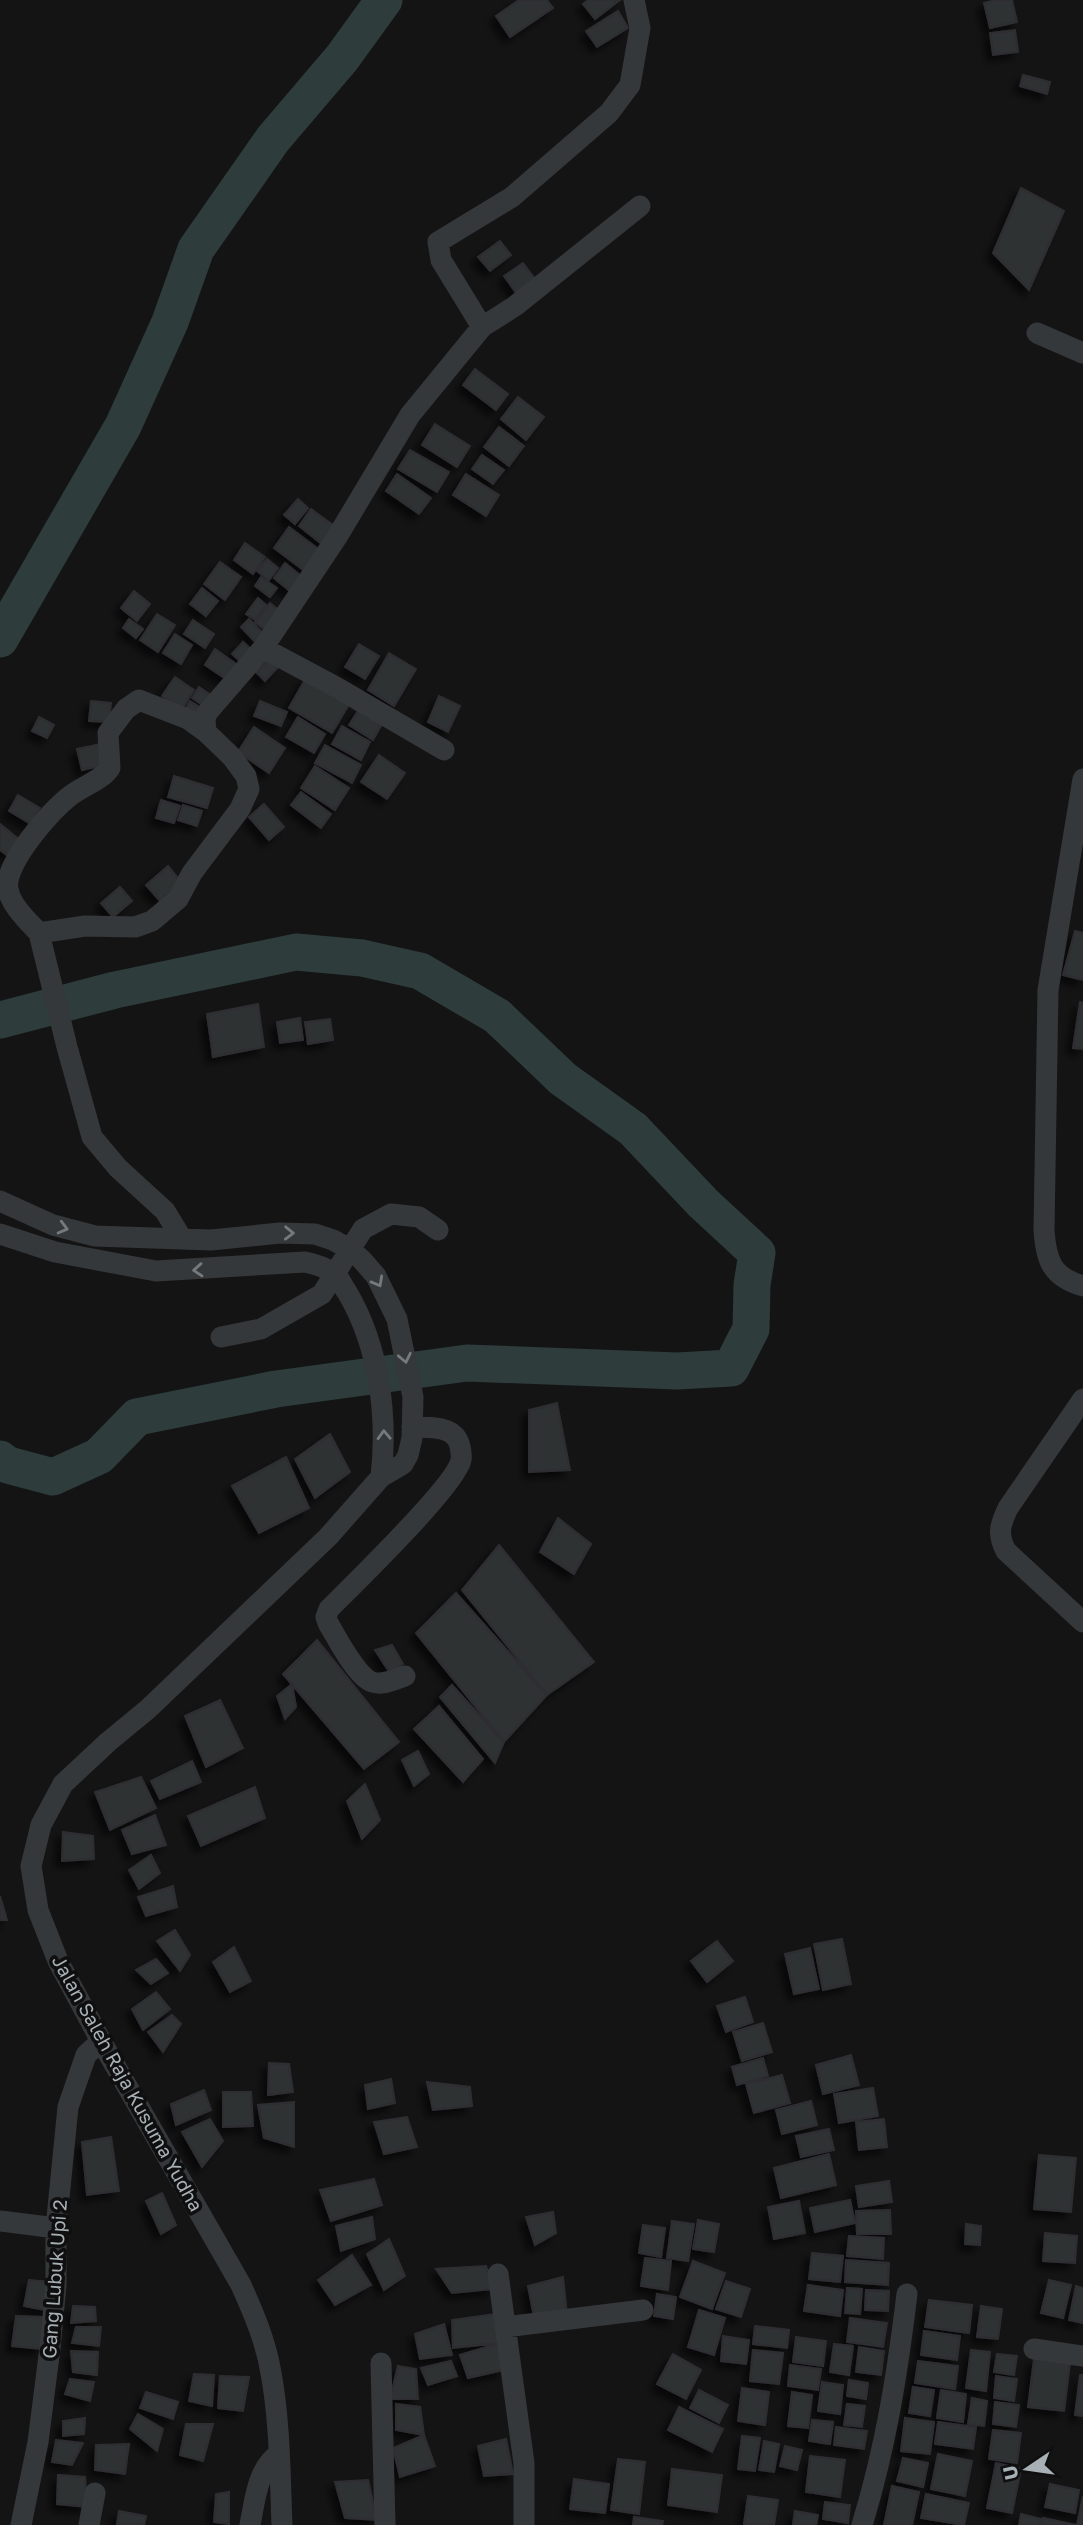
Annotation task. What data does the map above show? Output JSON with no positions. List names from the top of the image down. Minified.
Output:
{"streets":{"street":["Jalan Saleh Raja Kusuma Yudha","Gang Lubuk Upi 2"]},"crossings":[["Jalan Saleh Raja Kusuma Yudha","Gang Lubuk Upi 2"]],"north":"left"}
